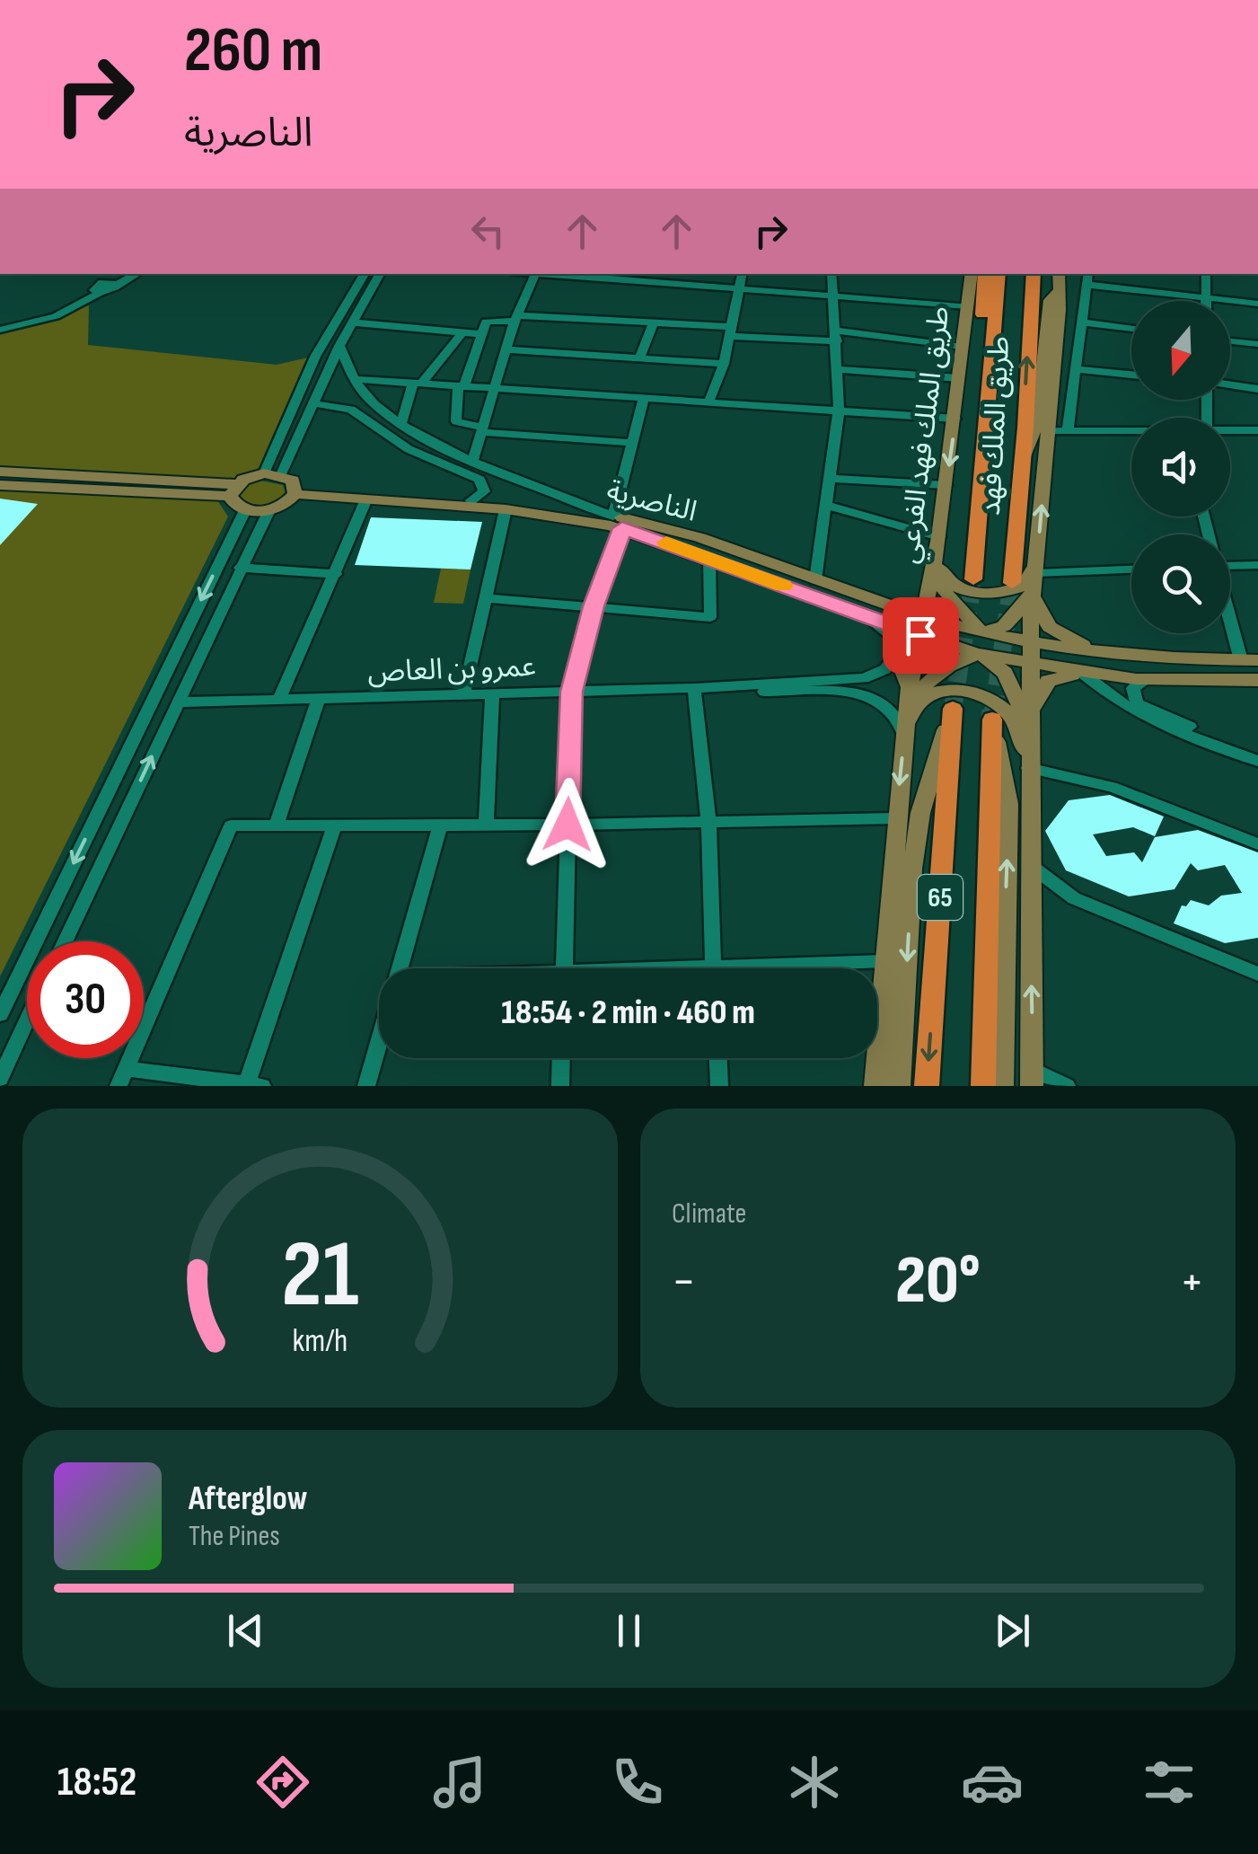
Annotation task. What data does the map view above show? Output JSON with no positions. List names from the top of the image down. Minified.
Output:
{"streets":{"highway":["طريق الملك فهد","65"],"main road":["طريق الملك فهد الفرعي","الناصرية"],"street":["عمرو بن العاص"]},"crossings":[["طريق الملك فهد الفرعي","الناصرية"]],"north":"bottom","page":{"turn":["260 m","الناصرية"],"limit":"30","trip":"18:54 · 2 min · 460 m","tile":"Climate","heat":["−","20°","+"],"song":["Afterglow","The Pines"],"tabs":"18:52","gauge":["21","km/h"]}}
